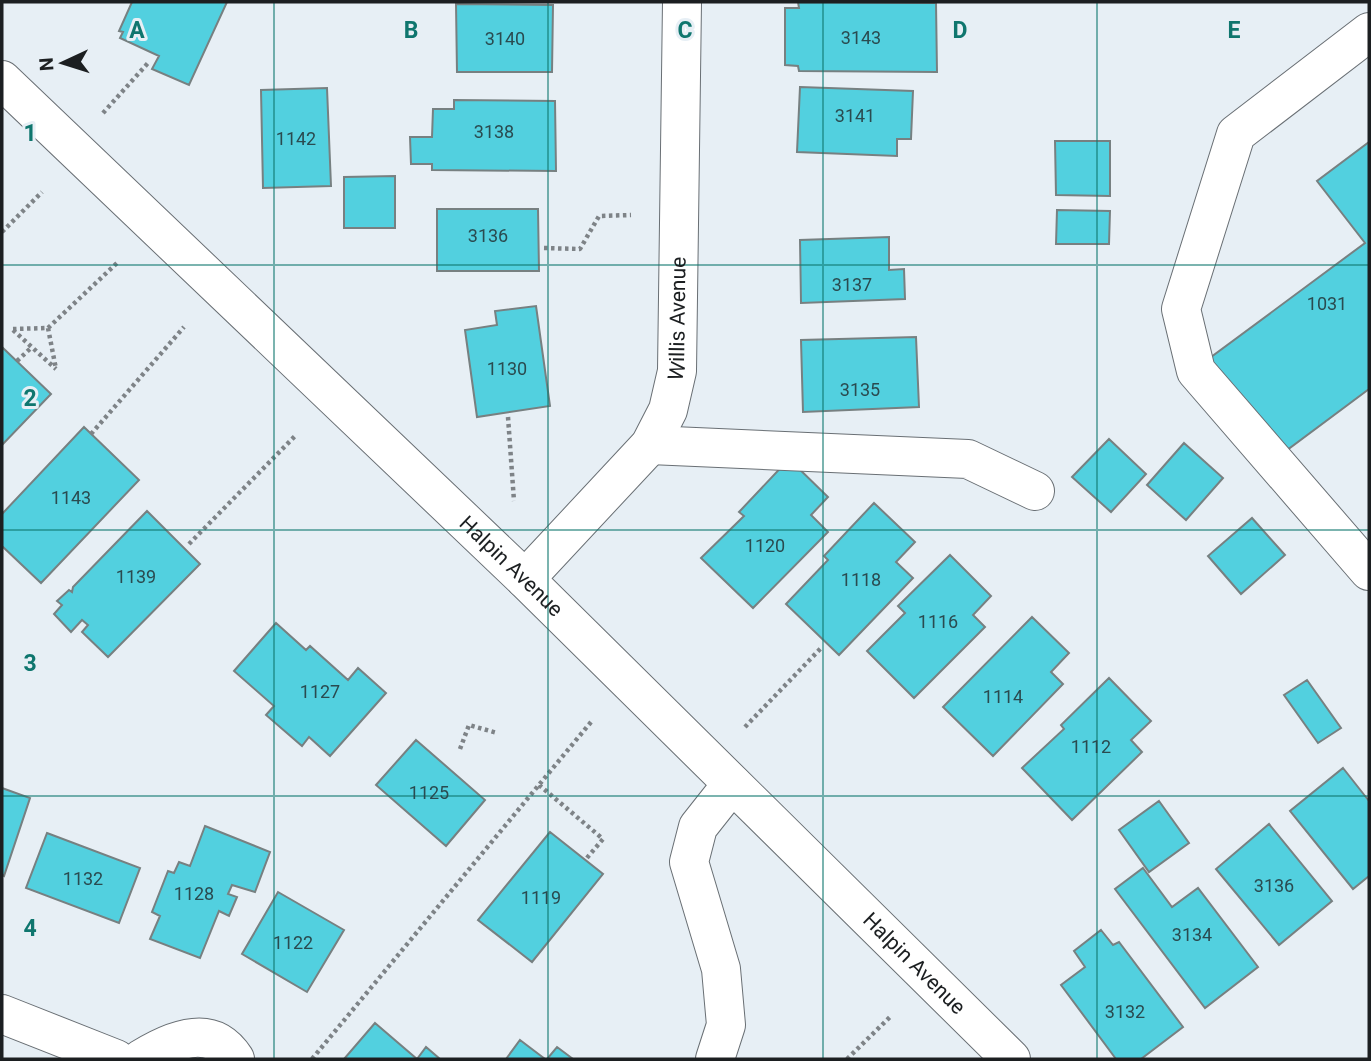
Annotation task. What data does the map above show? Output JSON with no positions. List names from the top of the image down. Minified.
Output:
{"streets":{"street":["Willis Avenue","Halpin Avenue"]},"crossings":[["Willis Avenue","Halpin Avenue"]],"house_numbers":["3143","3140","3141","3138","1142","3136","3137","1031","1130","3135","1143","1120","1139","1118","1116","1127","1114","1112","1125","1132","3136","1128","1119","3134","1122","3132"],"north":"left","grid":{"columns":["A","B","C","D","E"],"rows":["1","2","3","4"]}}
